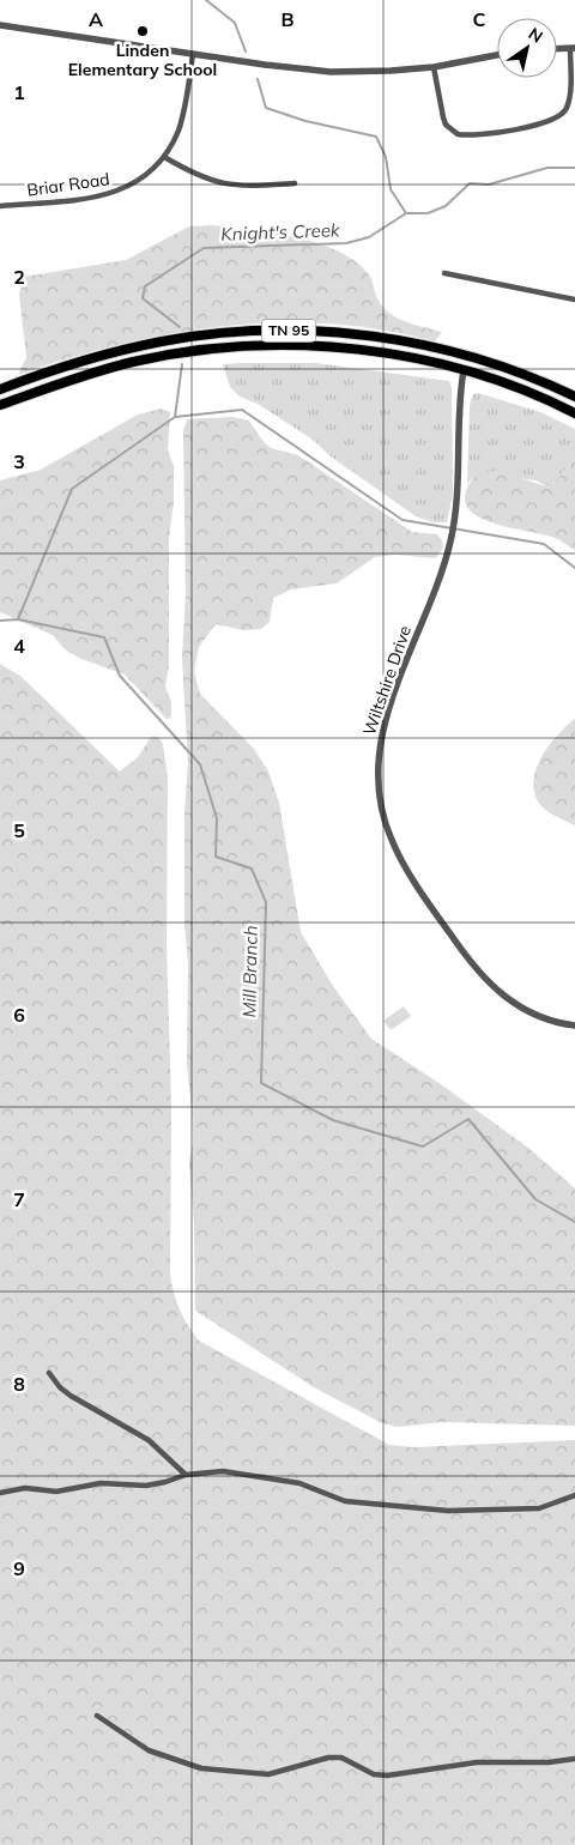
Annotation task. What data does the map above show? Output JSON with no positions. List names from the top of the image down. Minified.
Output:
{"streets":{"highway":["TN 95"],"street":["Briar Road","Wiltshire Drive"]},"crossings":[["TN 95","Wiltshire Drive"]],"water":["Knight's Creek","Mill Branch"],"places":["Linden Elementary School"],"north":"top right","grid":{"columns":["A","B","C"],"rows":["1","2","3","4","5","6","7","8","9"]}}
